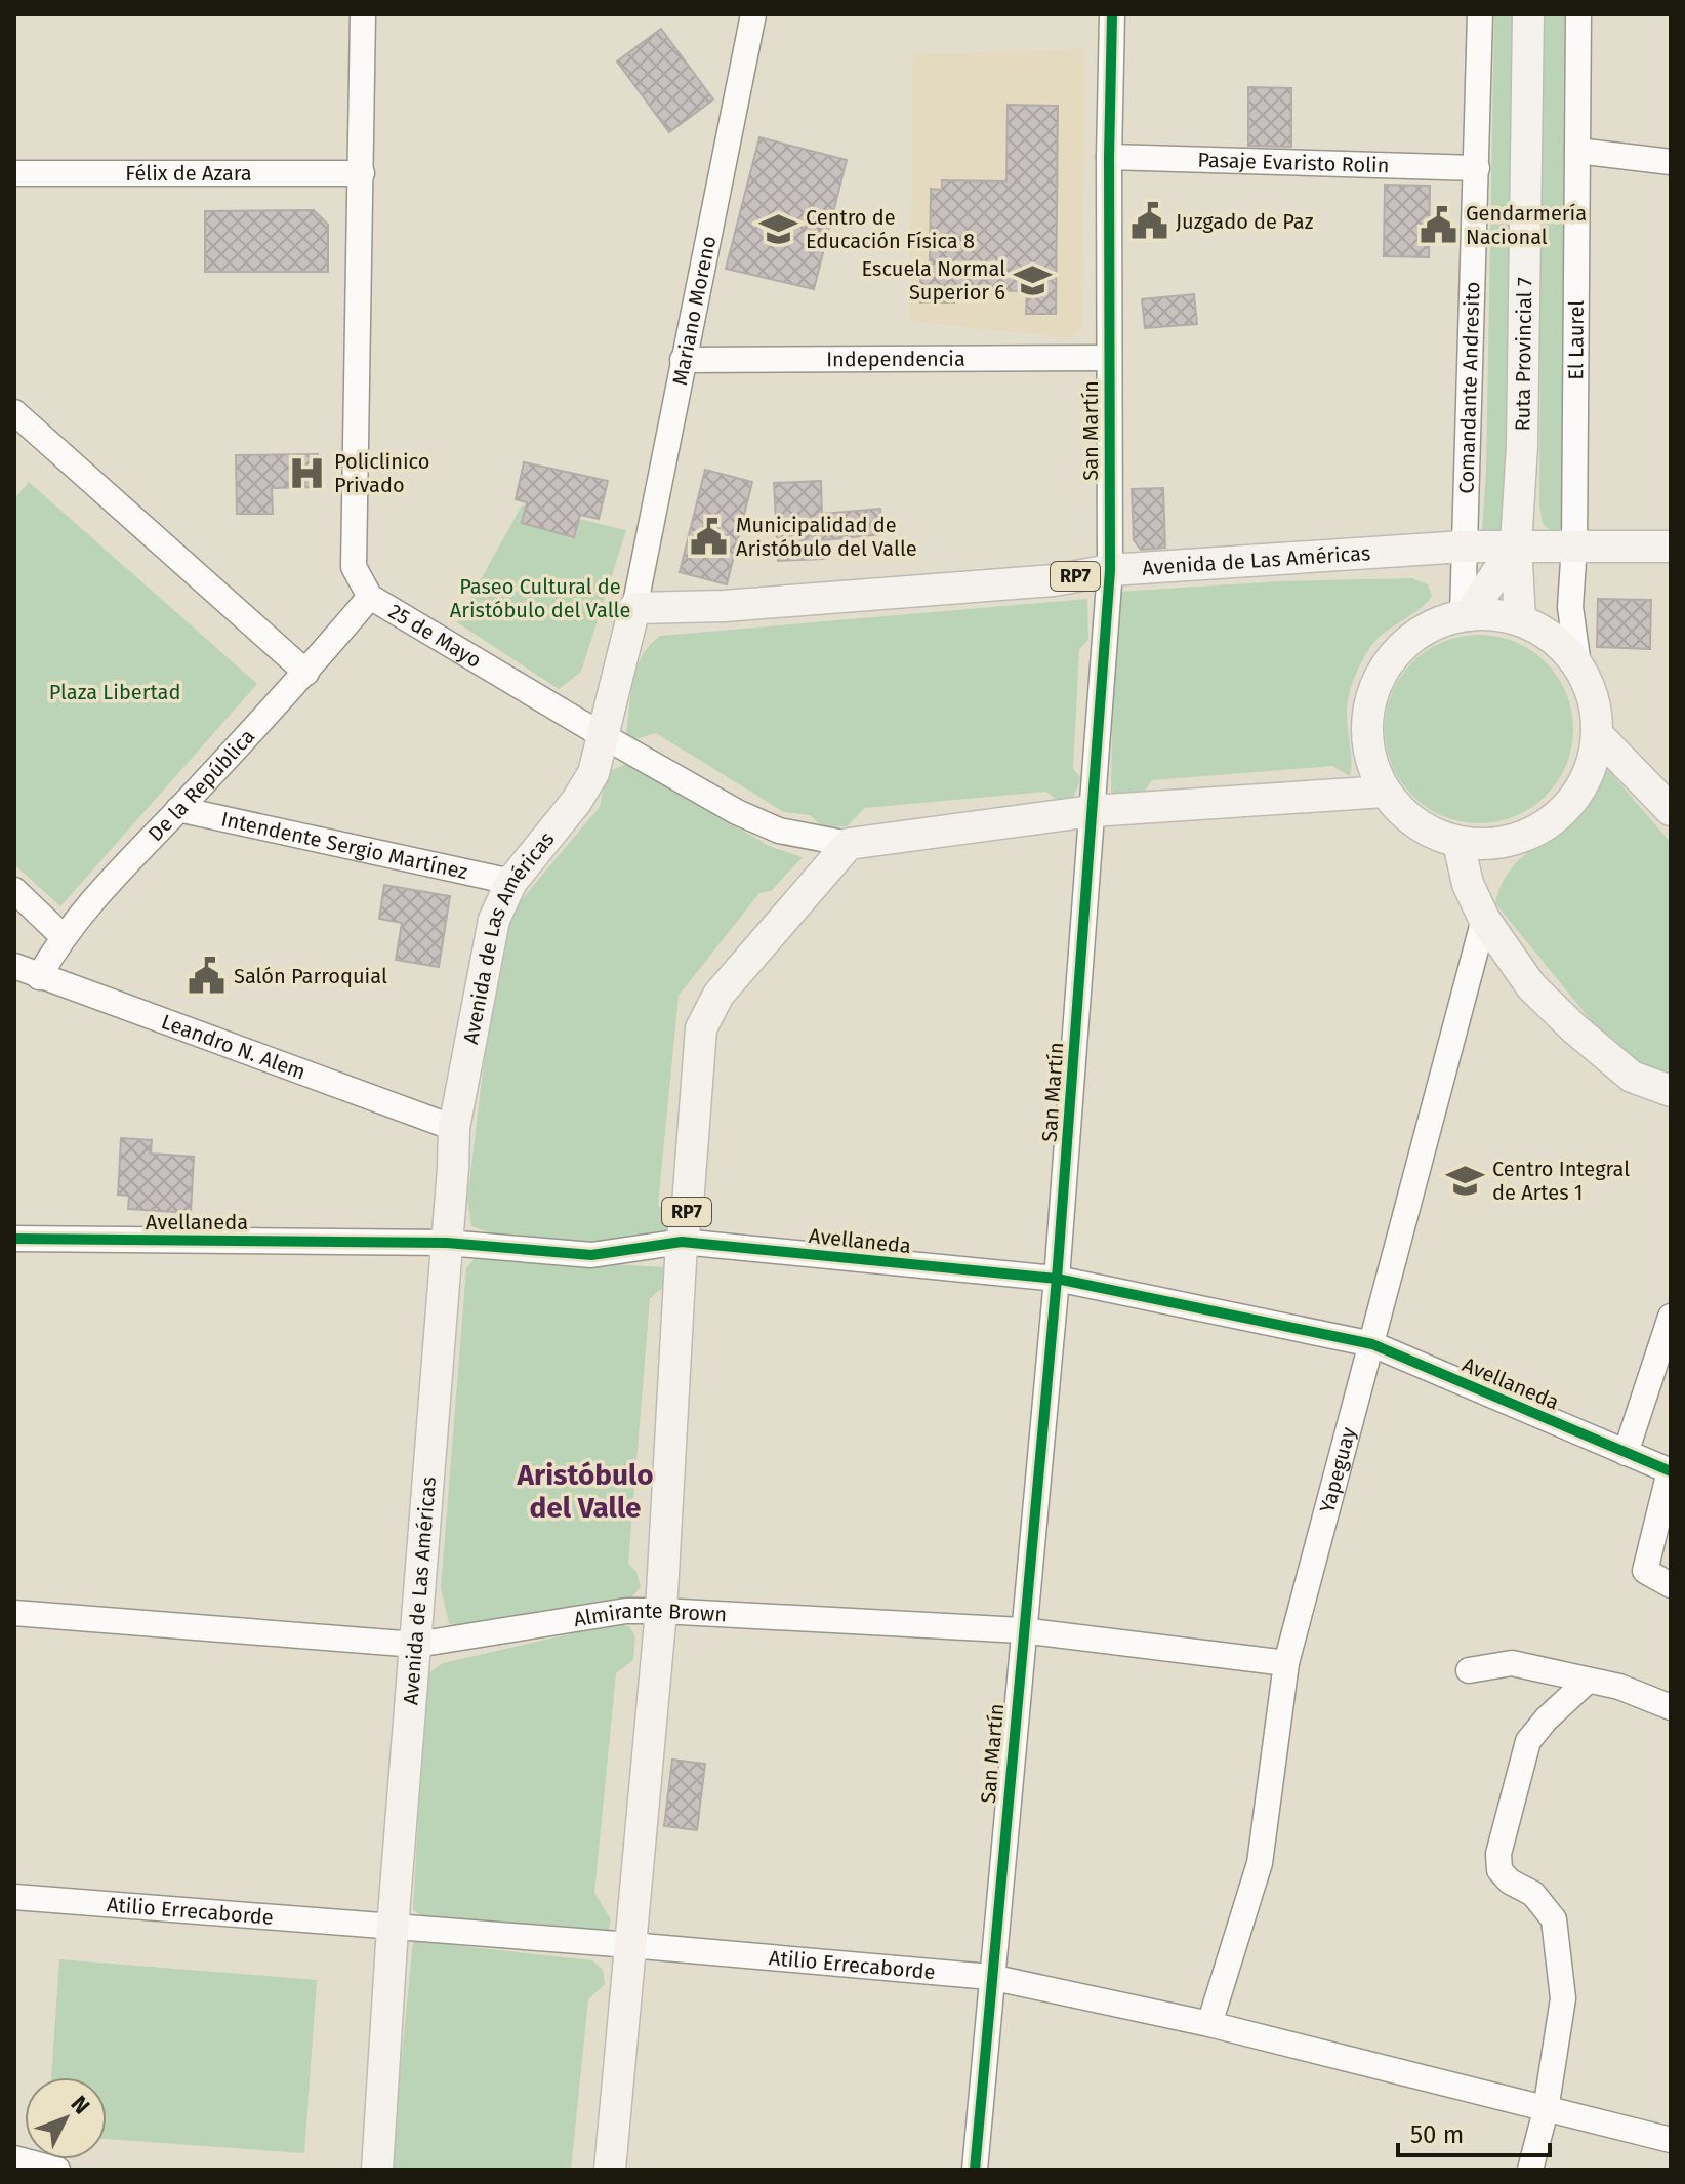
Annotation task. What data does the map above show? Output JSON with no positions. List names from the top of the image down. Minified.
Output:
{"streets":{"main road":["Ruta Provincial 7","Avenida de Las Américas","RP7"],"street":["Pasaje Evaristo Rolin","Félix de Azara","Mariano Moreno","El Laurel","Independencia","Comandante Andresito","San Martín","25 de Mayo","De la República","Intendente Sergio Martínez","Leandro N. Alem","Avellaneda","Yapeguay","Almirante Brown","Atilio Errecaborde"]},"crossings":[["Pasaje Evaristo Rolin","Comandante Andresito"],["Pasaje Evaristo Rolin","San Martín"],["Félix de Azara","25 de Mayo"],["Mariano Moreno","Independencia"],["Mariano Moreno","Avenida de Las Américas"],["El Laurel","Ruta Provincial 7"],["El Laurel","Comandante Andresito"],["El Laurel","Avenida de Las Américas"],["Ruta Provincial 7","Comandante Andresito"],["Ruta Provincial 7","Avenida de Las Américas"],["Independencia","San Martín"],["Comandante Andresito","Avenida de Las Américas"],["San Martín","Avenida de Las Américas"],["San Martín","Avellaneda"],["San Martín","Almirante Brown"],["San Martín","Atilio Errecaborde"],["Avenida de Las Américas","25 de Mayo"],["Avenida de Las Américas","Intendente Sergio Martínez"],["Avenida de Las Américas","Leandro N. Alem"],["Avenida de Las Américas","Avellaneda"],["Avenida de Las Américas","Almirante Brown"],["Avenida de Las Américas","Atilio Errecaborde"],["RP7","25 de Mayo"],["RP7","Avellaneda"],["RP7","Almirante Brown"],["RP7","Atilio Errecaborde"],["25 de Mayo","De la República"],["De la República","Intendente Sergio Martínez"],["De la República","Leandro N. Alem"],["Avellaneda","Yapeguay"],["Yapeguay","Almirante Brown"],["Yapeguay","Atilio Errecaborde"]],"districts":["Aristóbulo del Valle"],"parks":["Paseo Cultural de Aristóbulo del Valle","Plaza Libertad"],"places":{"public building":["Juzgado de Paz","Gendarmería Nacional","Municipalidad de Aristóbulo del Valle","Salón Parroquial"],"school or university":["Centro de Educación Física 8","Escuela Normal Superior 6","Centro Integral de Artes 1"],"hospital":["Policlinico Privado"]},"scale_bar":"50 m","north":"top right"}
